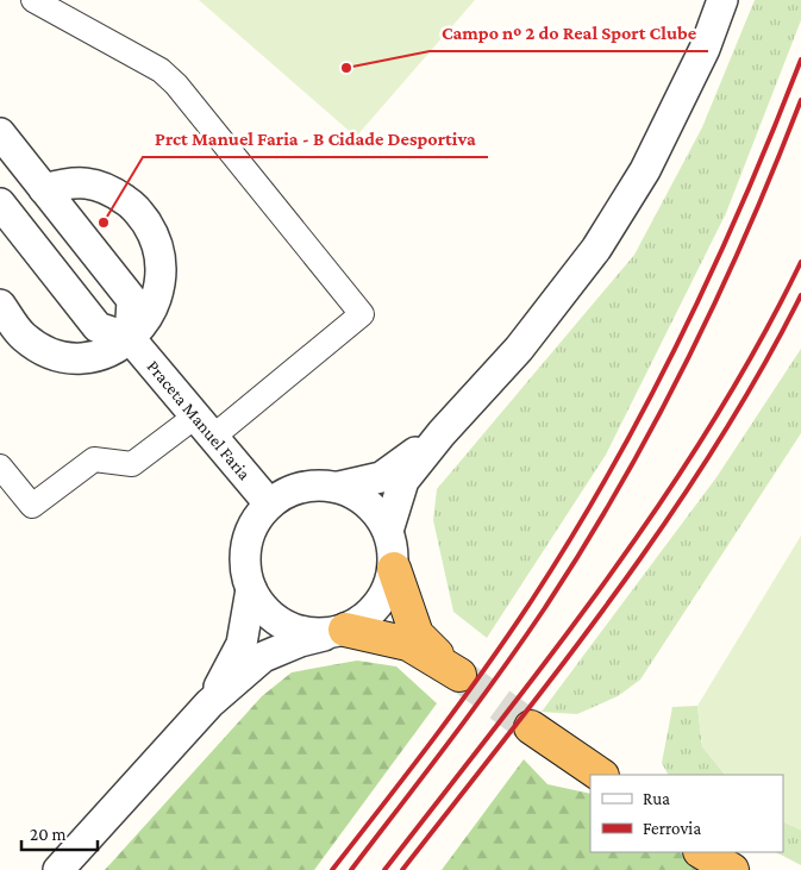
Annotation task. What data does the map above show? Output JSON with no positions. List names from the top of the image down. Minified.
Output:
{"streets":{"street":["Praceta Manuel Faria"]},"places":["Campo nº 2 do Real Sport Clube","Prct Manuel Faria - B Cidade Desportiva"],"legend":["Rua","Ferrovia"],"scale_bar":"20 m"}
